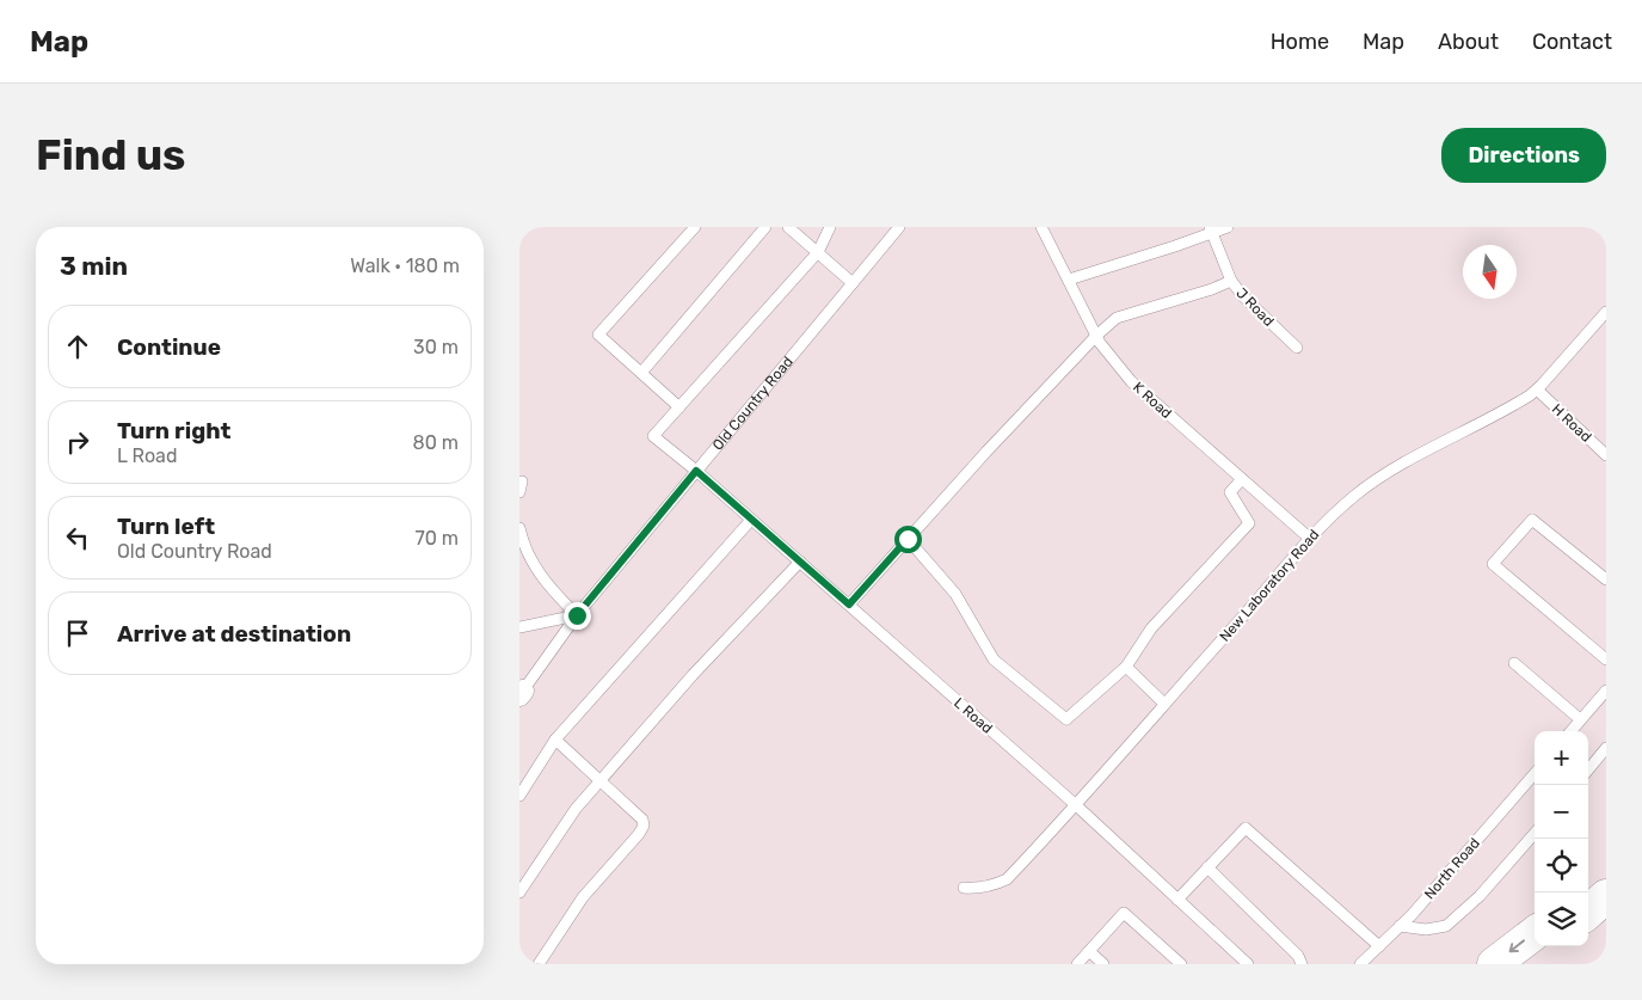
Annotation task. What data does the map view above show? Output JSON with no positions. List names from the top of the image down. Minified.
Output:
{"streets":{"lane":["J Road","K Road","Old Country Road","H Road","New Laboratory Road","L Road","North Road"]},"crossings":[["K Road","New Laboratory Road"],["Old Country Road","L Road"],["H Road","New Laboratory Road"],["New Laboratory Road","L Road"]],"north":"bottom","page":{"header":"Map","nav":["Home","Map","About","Contact"],"buttons":"Directions","title":"Find us","heading":["3 min","Walk · 180 m"],"list":[["Continue","30 m"],["Turn right","L Road","80 m"],["Turn left","Old Country Road","70 m"],"Arrive at destination"],"map_buttons":["+","−"]}}
